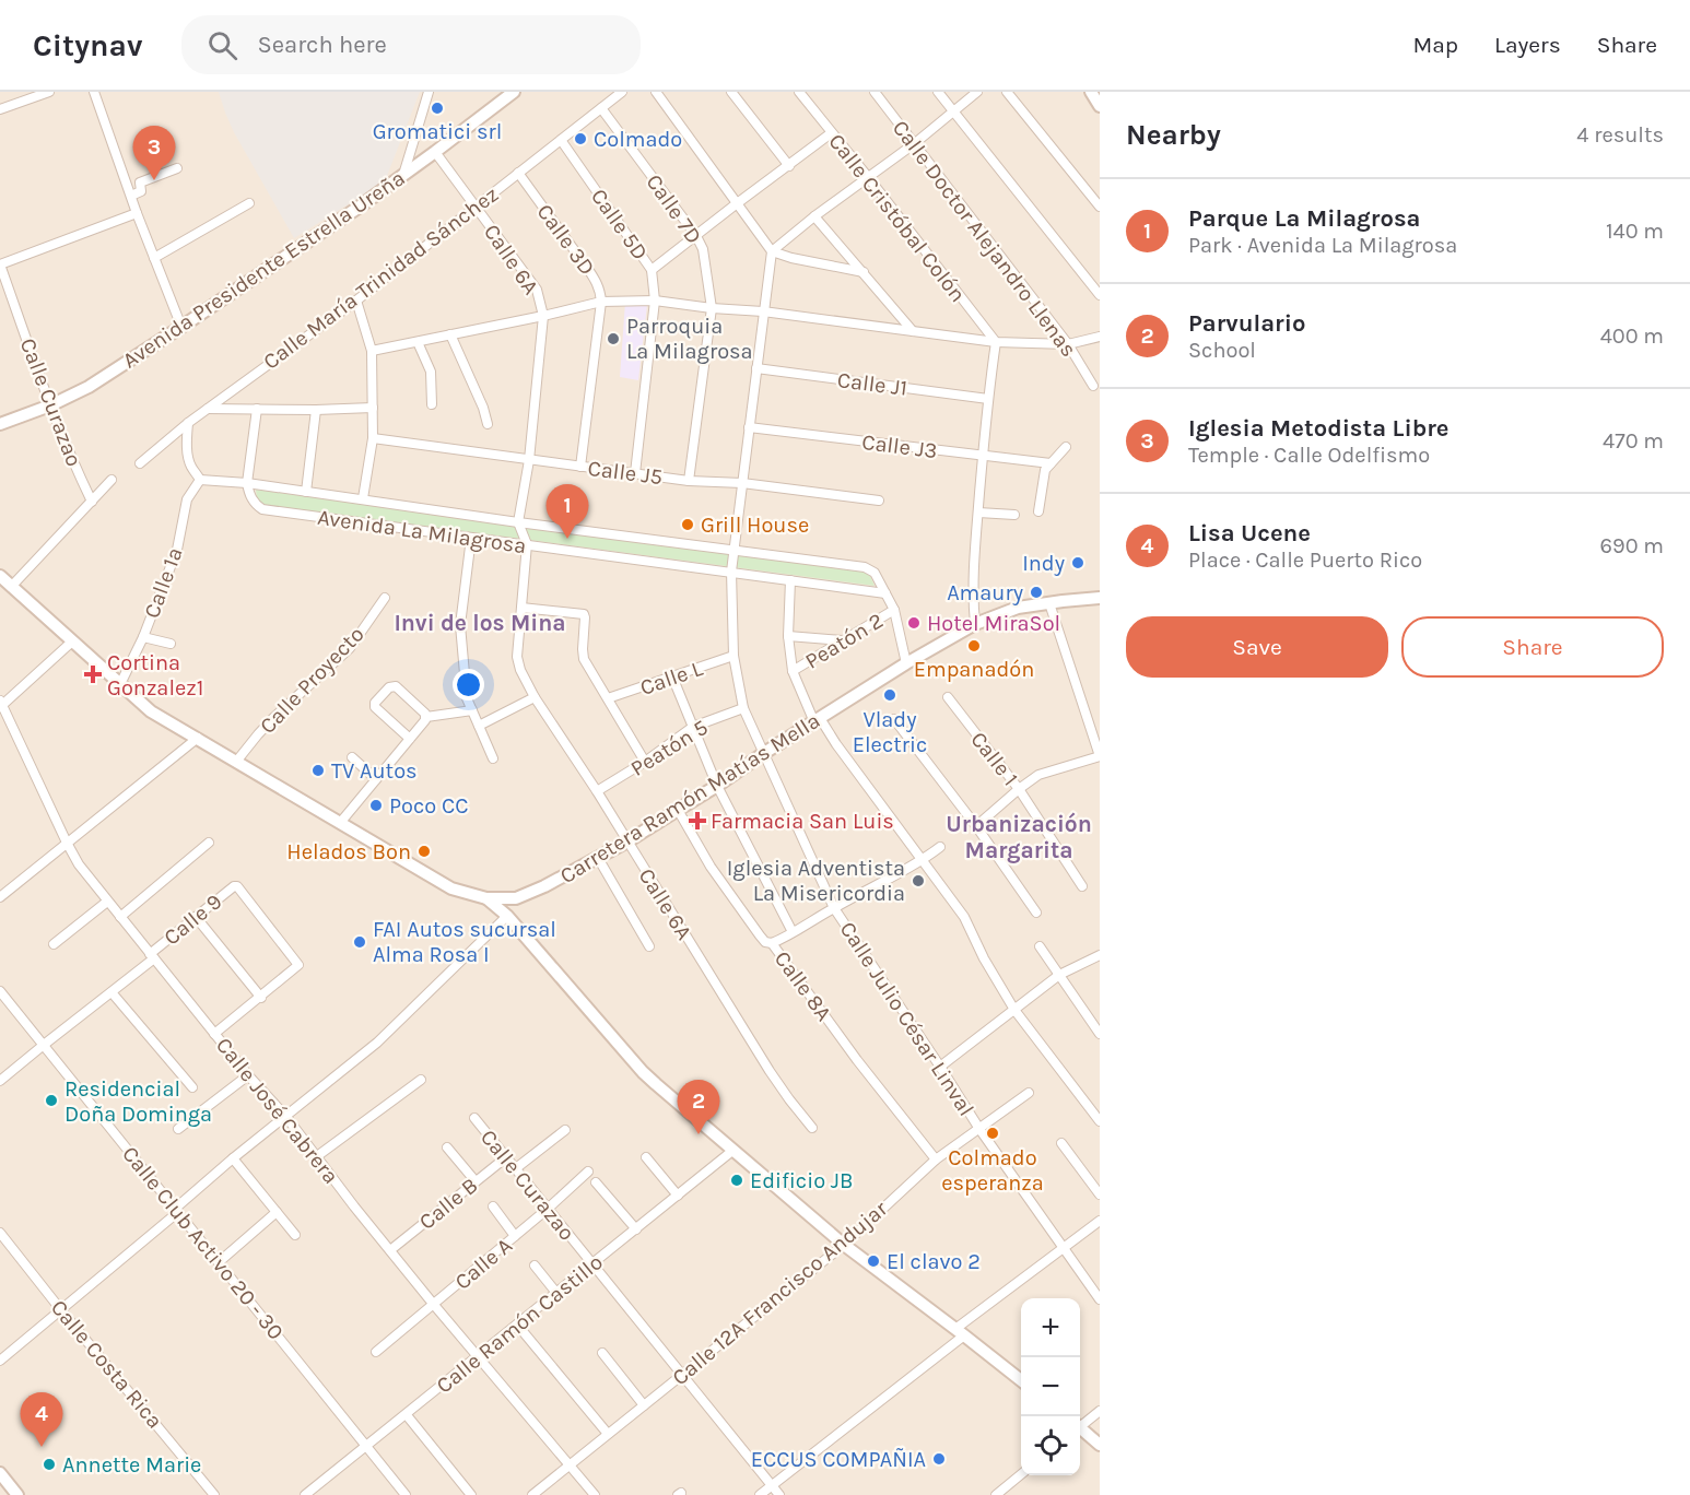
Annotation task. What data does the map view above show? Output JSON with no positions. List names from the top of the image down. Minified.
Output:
{"streets":{"main road":["Avenida Presidente Estrella Ureña","Carretera Ramón Matías Mella"],"street":["Calle 7D","Calle Cristóbal Colón","Calle 5D","Calle Doctor Alejandro Llenas","Calle 3D","Calle 6A","Calle María Trinidad Sánchez","Calle J1","Calle Curazao","Calle J3","Calle J5","Avenida La Milagrosa","Calle 1a","Peatón 2","Calle L","Calle Proyecto","Peatón 5","Calle 1","Calle 9","Calle 8A","Calle Julio César Linval","Calle José Cabrera","Calle B","Calle Club Activo 20 - 30","Calle A","Calle 12A Francisco Andujar","Calle Ramón Castillo","Calle Costa Rica"]},"crossings":[["Calle 7D","Calle María Trinidad Sánchez"],["Calle 7D","Calle J5"],["Calle 5D","Calle María Trinidad Sánchez"],["Calle 5D","Calle J5"],["Calle 3D","Calle María Trinidad Sánchez"],["Calle 3D","Calle J5"],["Calle 6A","Avenida Presidente Estrella Ureña"],["Calle 6A","Calle María Trinidad Sánchez"],["Calle 6A","Calle J5"],["Calle 6A","Avenida La Milagrosa"],["Calle 6A","Peatón 5"],["Calle 6A","Carretera Ramón Matías Mella"],["Avenida Presidente Estrella Ureña","Calle Curazao"],["Calle J1","Calle Julio César Linval"],["Calle Curazao","Calle B"],["Calle Curazao","Calle A"],["Calle Curazao","Calle 12A Francisco Andujar"],["Calle Curazao","Calle Ramón Castillo"],["Calle J3","Calle Julio César Linval"],["Calle J5","Calle Julio César Linval"],["Avenida La Milagrosa","Calle 1a"],["Avenida La Milagrosa","Peatón 2"],["Avenida La Milagrosa","Carretera Ramón Matías Mella"],["Avenida La Milagrosa","Calle Julio César Linval"],["Calle 1a","Carretera Ramón Matías Mella"],["Calle L","Calle Julio César Linval"],["Calle Proyecto","Carretera Ramón Matías Mella"],["Peatón 5","Calle Julio César Linval"],["Carretera Ramón Matías Mella","Calle 8A"],["Carretera Ramón Matías Mella","Calle Julio César Linval"],["Calle 9","Calle José Cabrera"],["Calle 9","Calle Club Activo 20 - 30"],["Calle 8A","Calle 12A Francisco Andujar"],["Calle Julio César Linval","Calle 12A Francisco Andujar"],["Calle José Cabrera","Calle B"],["Calle José Cabrera","Calle A"],["Calle José Cabrera","Calle 12A Francisco Andujar"],["Calle José Cabrera","Calle Ramón Castillo"],["Calle Club Activo 20 - 30","Calle Ramón Castillo"]],"districts":["Invi de los Mina","Urbanización Margarita"],"places":{"other":["Gromatici srl","Colmado","Parroquia La Milagrosa","Grill House","Indy","Amaury","Hotel MiraSol","Empanadón","Vlady Electric","TV Autos","Poco CC","Helados Bon","Iglesia Adventista La Misericordia","FAI Autos sucursal Alma Rosa I","Residencial Doña Dominga","Colmado esperanza","Edificio JB","El clavo 2","ECCUS COMPAÑIA","Annette Marie"],"health":["Cortina Gonzalez1","Farmacia San Luis"]},"page":{"header":"Citynav","search":"Search here","nav":["Map","Layers","Share"],"heading":["Nearby","4 results"],"pins":["3","1","2","4"],"list":[{"mark":"1","name":"Parque La Milagrosa","note":"Park · Avenida La Milagrosa","value":"140 m"},{"mark":"2","name":"Parvulario","note":"School","value":"400 m"},{"mark":"3","name":"Iglesia Metodista Libre","note":"Temple · Calle Odelfismo","value":"470 m"},{"mark":"4","name":"Lisa Ucene","note":"Place · Calle Puerto Rico","value":"690 m"}],"buttons":["Save","Share"],"map_buttons":["+","−"]}}
